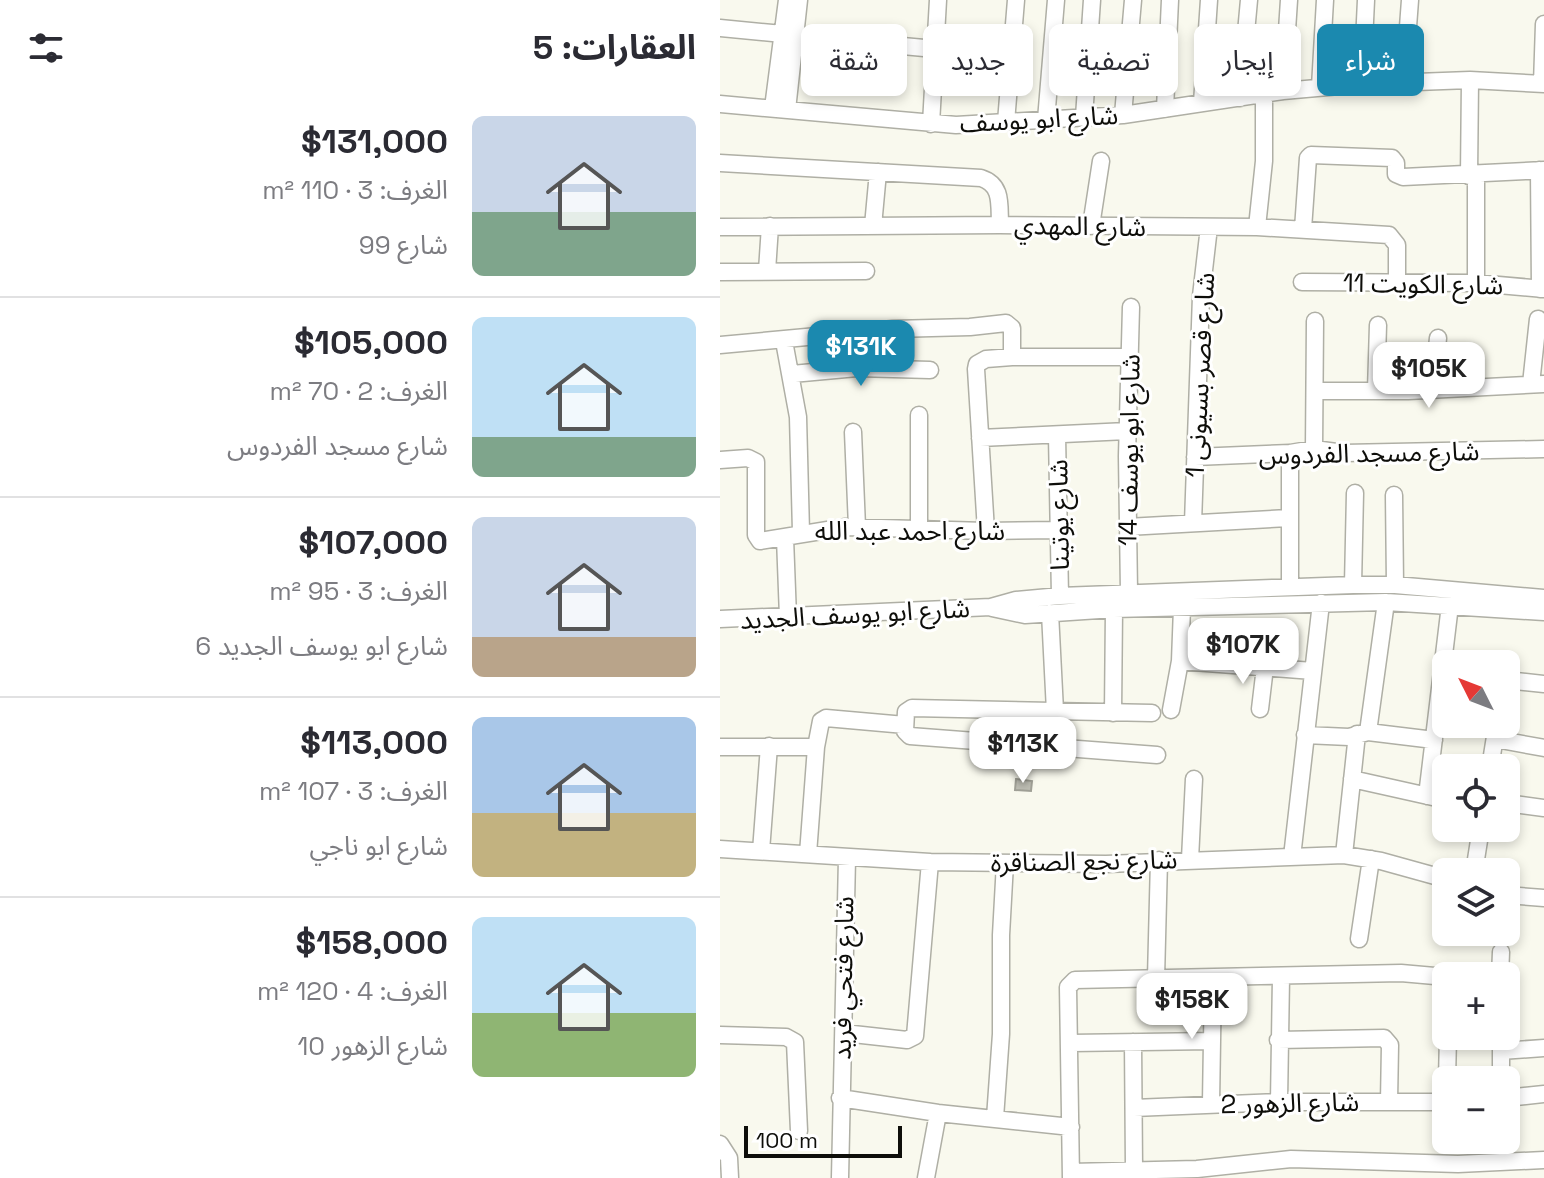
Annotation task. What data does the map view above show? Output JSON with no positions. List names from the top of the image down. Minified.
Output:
{"streets":{"street":["شارع ابو يوسف","شارع المهدي","شارع الكويت 11","شارع قصر بسيونى 1","شارع ابو يوسف 14","شارع مسجد الفردوس","شارع يوتينا","شارع احمد عبد الله","شارع ابو يوسف الجديد","شارع نجع الصناقرة","شارع فتحي فريد","شارع الزهور 2"]},"crossings":[["شارع المهدي","شارع الكويت 11"],["شارع المهدي","شارع قصر بسيونى 1"],["شارع قصر بسيونى 1","شارع مسجد الفردوس"],["شارع ابو يوسف 14","شارع ابو يوسف الجديد"],["شارع يوتينا","شارع احمد عبد الله"],["شارع يوتينا","شارع ابو يوسف الجديد"],["شارع نجع الصناقرة","شارع فتحي فريد"]],"scale_bar":"100 m","north":"top left","page":{"heading":"العقارات: 5","chip":["شراء","إيجار","تصفية","جديد","شقة"],"list":[{"name":"$131,000","note":"الغرف: 3 · 110 m² · شارع 99"},{"name":"$105,000","note":"الغرف: 2 · 70 m² · شارع مسجد الفردوس"},{"name":"$107,000","note":"الغرف: 3 · 95 m² · شارع ابو يوسف الجديد 6"},{"name":"$113,000","note":"الغرف: 3 · 107 m² · شارع ابو ناجي"},{"name":"$158,000","note":"الغرف: 4 · 120 m² · شارع الزهور 10"}],"price":["$131K","$105K","$107K","$113K","$158K"],"map_buttons":["+","−"],"scale":"100 m"}}
